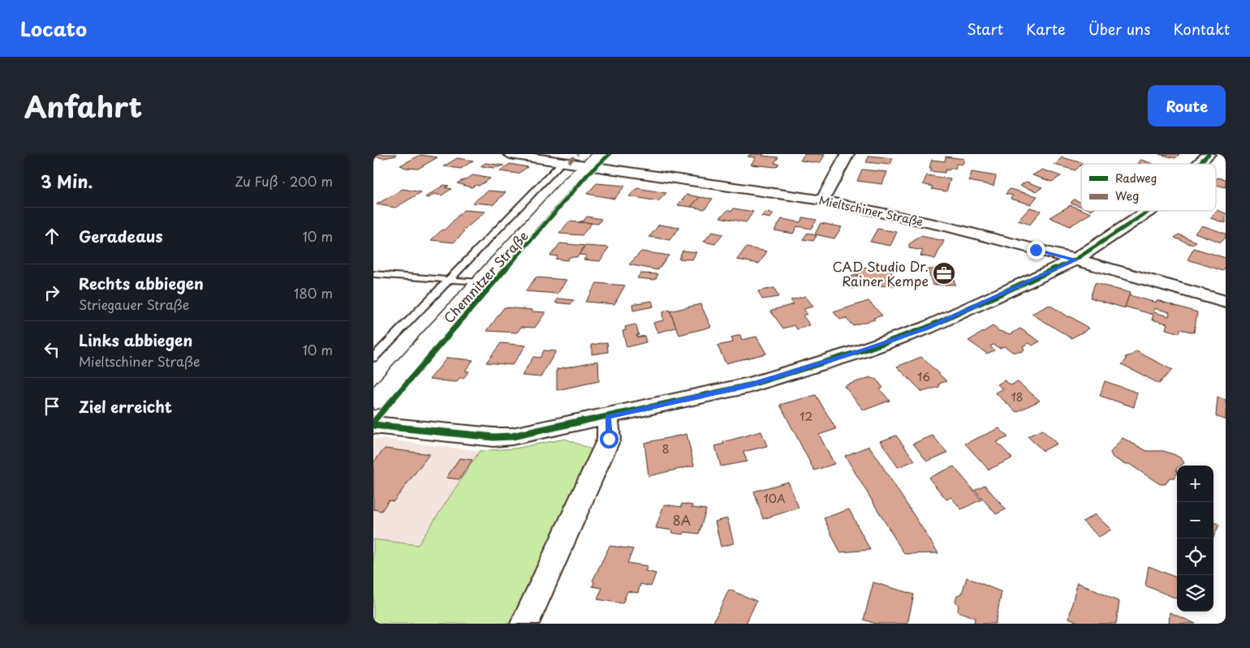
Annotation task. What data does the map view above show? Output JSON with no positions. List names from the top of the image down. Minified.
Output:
{"streets":{"main road":["Chemnitzer Straße"],"street":["Mieltschiner Straße"]},"crossings":[["Mieltschiner Straße","Chemnitzer Straße"]],"places":{"office":["CAD Studio Dr. Rainer Kempe"]},"house_numbers":["16","18","12","8","10A","8A"],"legend":["Radweg","Weg"],"page":{"header":"Locato","nav":["Start","Karte","Über uns","Kontakt"],"title":"Anfahrt","buttons":"Route","heading":["3 Min.","Zu Fuß · 200 m"],"list":[["Geradeaus","10 m"],["Rechts abbiegen","Striegauer Straße","180 m"],["Links abbiegen","Mieltschiner Straße","10 m"],"Ziel erreicht"],"map_buttons":["+","−"]}}
